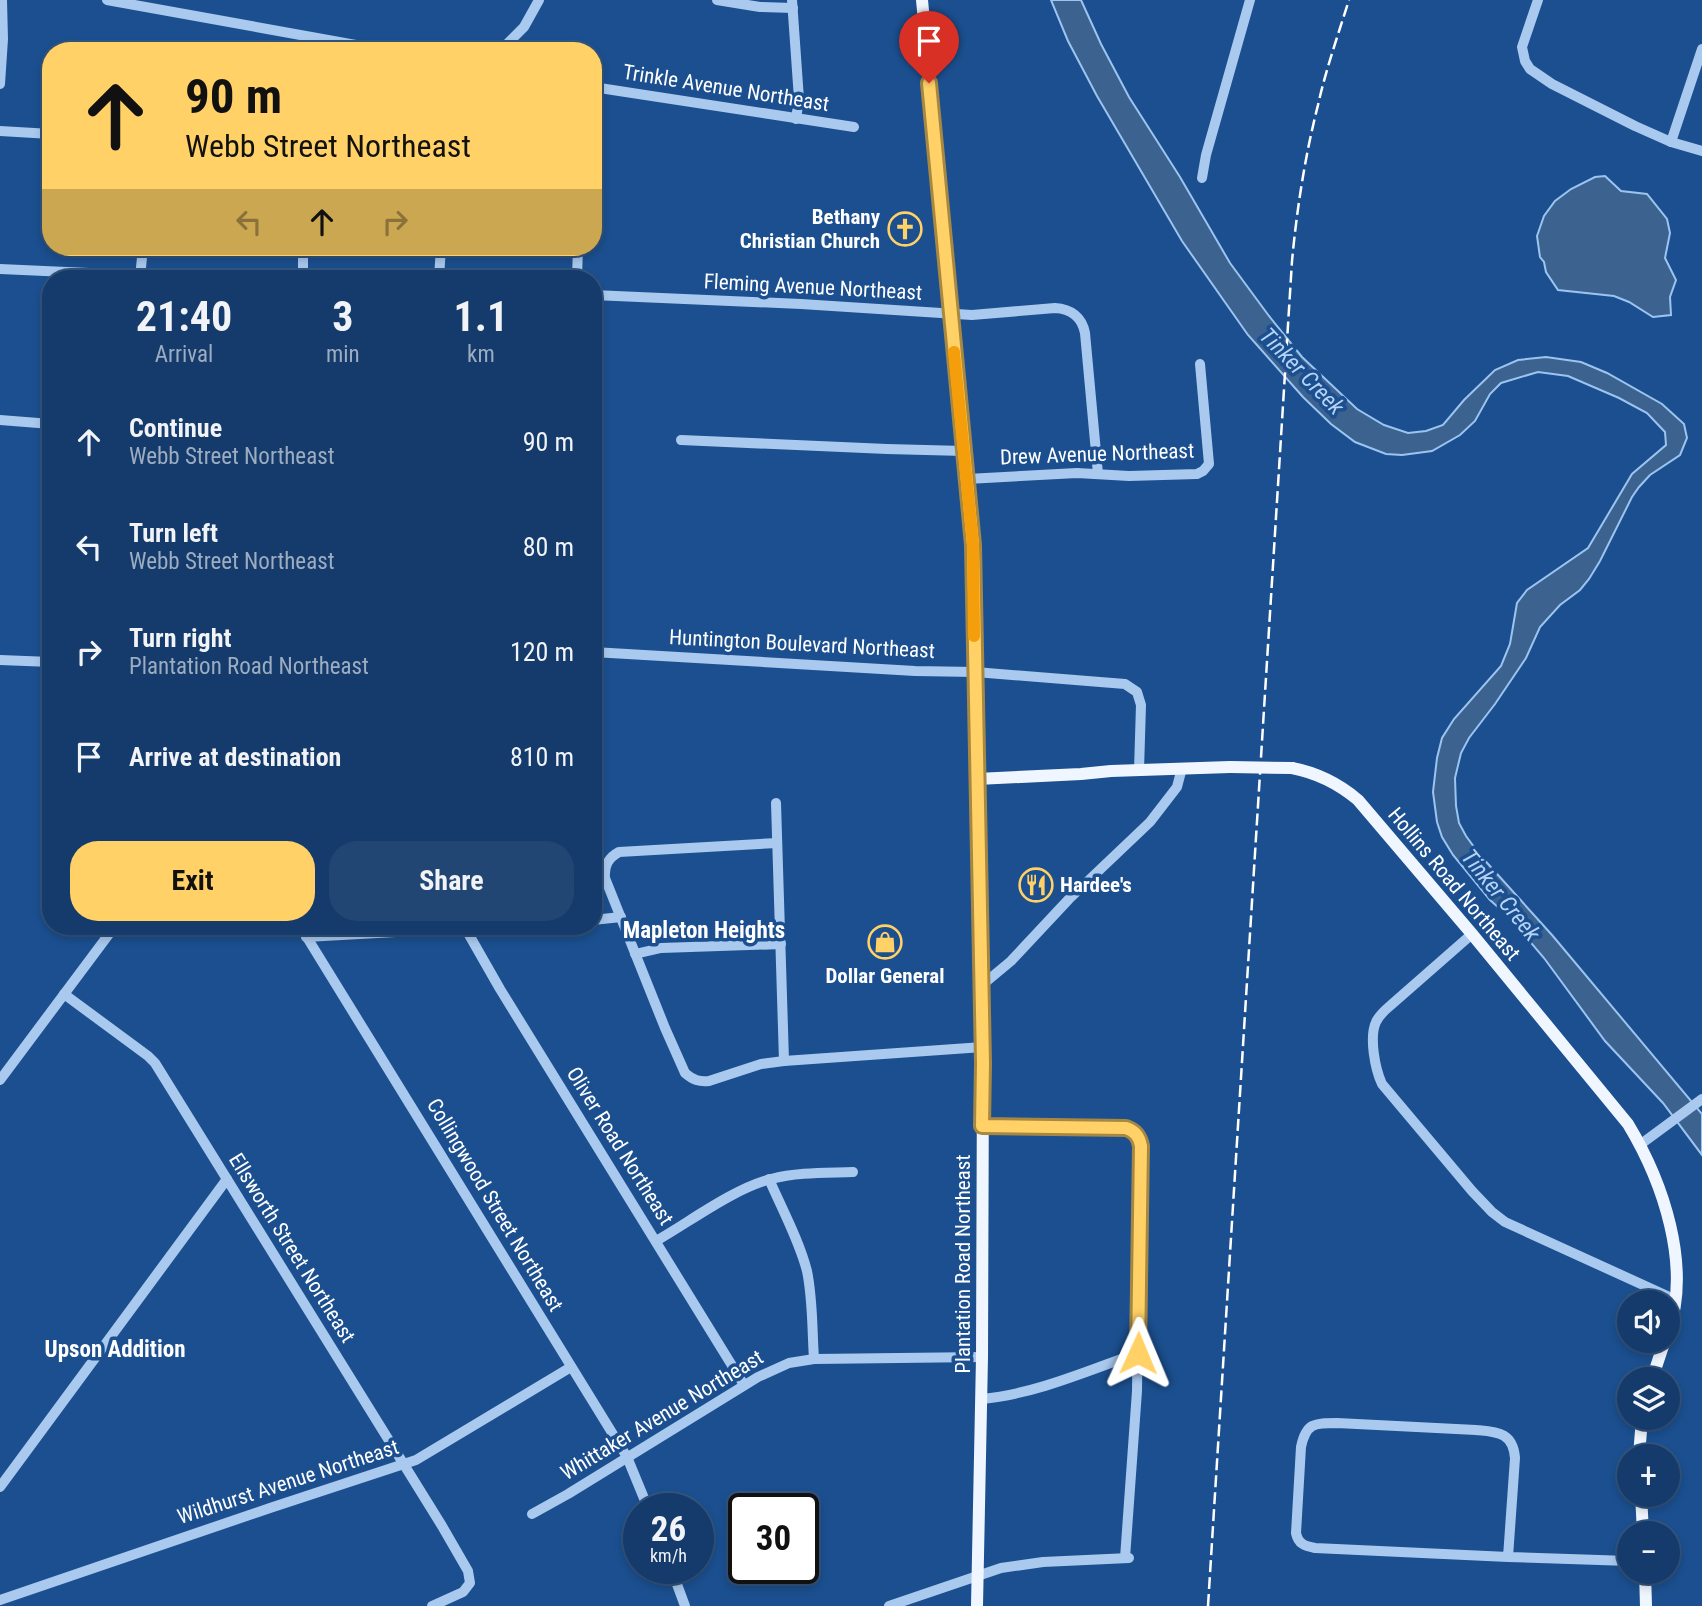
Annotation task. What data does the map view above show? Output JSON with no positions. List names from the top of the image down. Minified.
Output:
{"streets":{"main road":["Hollins Road Northeast","Plantation Road Northeast"],"street":["Trinkle Avenue Northeast","Fleming Avenue Northeast","Drew Avenue Northeast","Huntington Boulevard Northeast","Oliver Road Northeast","Collingwood Street Northeast","Ellsworth Street Northeast","Whittaker Avenue Northeast","Wildhurst Avenue Northeast"]},"crossings":[["Fleming Avenue Northeast","Drew Avenue Northeast"],["Fleming Avenue Northeast","Plantation Road Northeast"],["Drew Avenue Northeast","Plantation Road Northeast"],["Huntington Boulevard Northeast","Hollins Road Northeast"],["Huntington Boulevard Northeast","Plantation Road Northeast"],["Hollins Road Northeast","Plantation Road Northeast"],["Oliver Road Northeast","Whittaker Avenue Northeast"],["Collingwood Street Northeast","Whittaker Avenue Northeast"],["Collingwood Street Northeast","Wildhurst Avenue Northeast"],["Ellsworth Street Northeast","Wildhurst Avenue Northeast"],["Plantation Road Northeast","Whittaker Avenue Northeast"]],"districts":["Mapleton Heights","Upson Addition"],"water":["Tinker Creek"],"places":{"church":["Bethany Christian Church"],"restaurant":["Hardee's"],"shop":["Dollar General"]},"page":{"turn":["90 m","Webb Street Northeast"],"eta":["21:40","Arrival","3","min","1.1","km"],"list":[{"name":"Continue","note":"Webb Street Northeast","value":"90 m"},{"name":"Turn left","note":"Webb Street Northeast","value":"80 m"},{"name":"Turn right","note":"Plantation Road Northeast","value":"120 m"},{"name":"Arrive at destination","value":"810 m"}],"buttons":["Exit","Share"],"map_buttons":["+","−"],"speed":"26 km/h","limit":"30"}}
